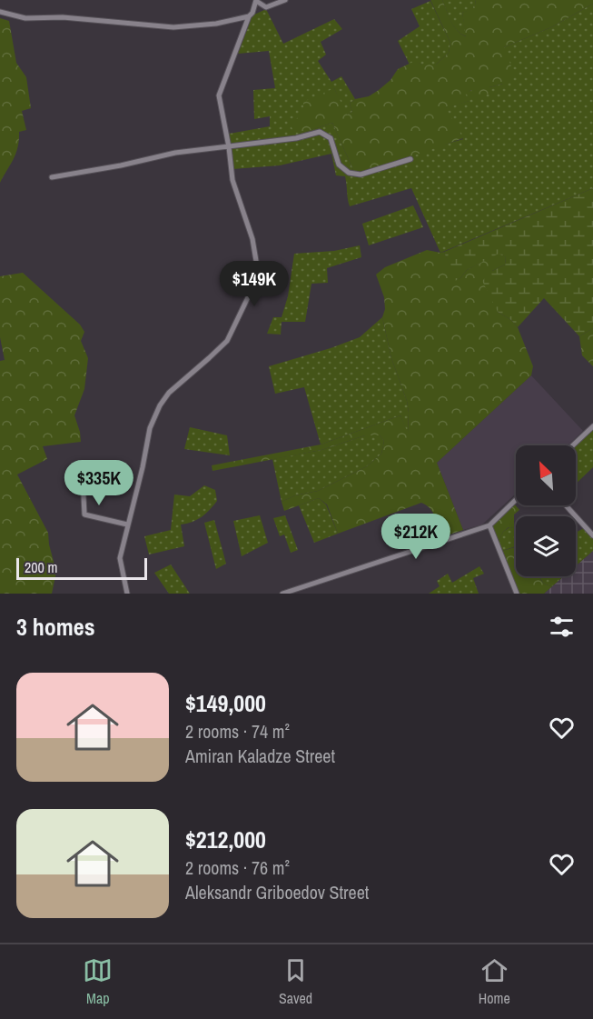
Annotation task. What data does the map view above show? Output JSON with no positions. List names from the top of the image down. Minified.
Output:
{"scale_bar":"200 m","north":"top left","page":{"price":["$149K","$335K","$212K"],"scale":"200 m","heading":"3 homes","list":[{"name":"$149,000","note":"2 rooms · 74 m² · Amiran Kaladze Street"},{"name":"$212,000","note":"2 rooms · 76 m² · Aleksandr Griboedov Street"}],"tabs":["Map","Saved","Home"]}}
